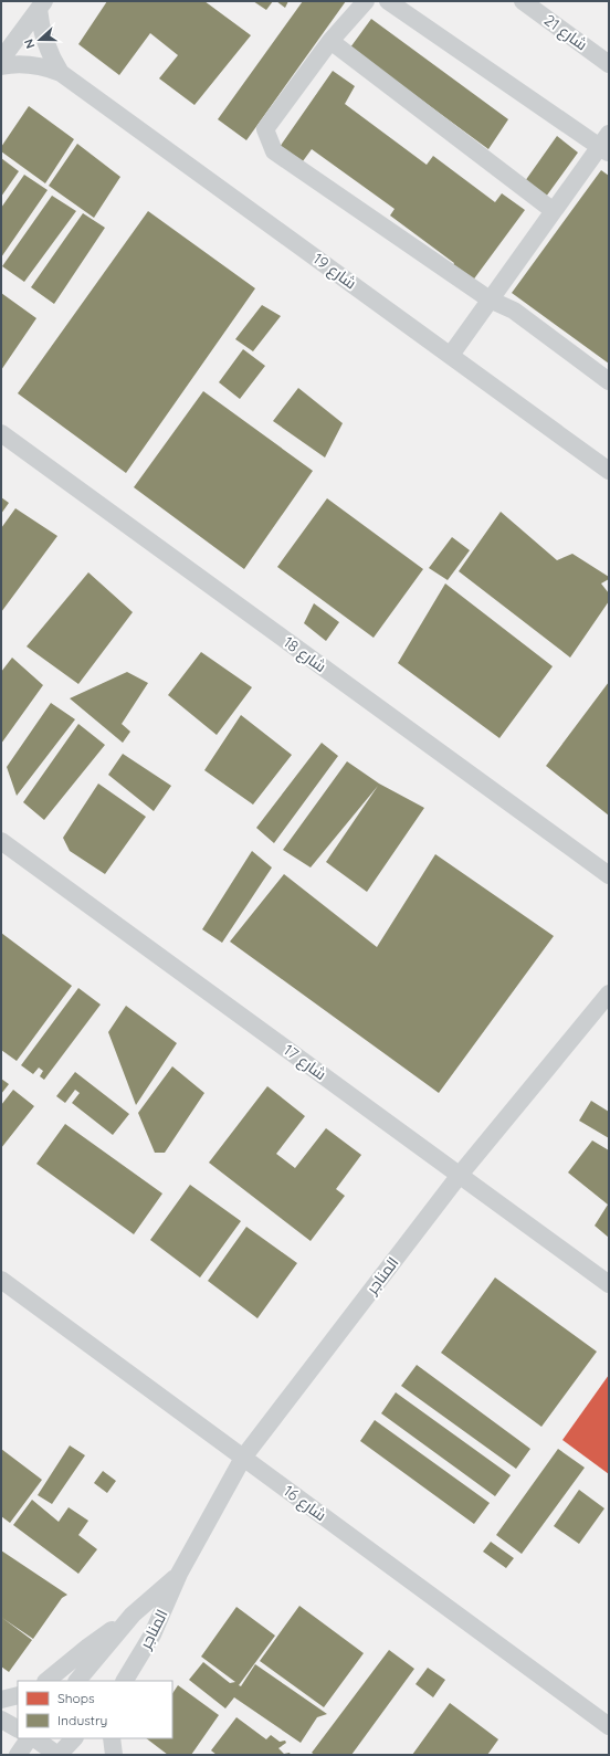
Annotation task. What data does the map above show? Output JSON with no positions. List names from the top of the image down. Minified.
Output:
{"streets":{"street":["شارع 21","شارع 19","شارع 18","شارع 17","المناجر","شارع 16"]},"crossings":[["شارع 17","المناجر"],["المناجر","شارع 16"]],"legend":["Shops","Industry"],"north":"left"}
